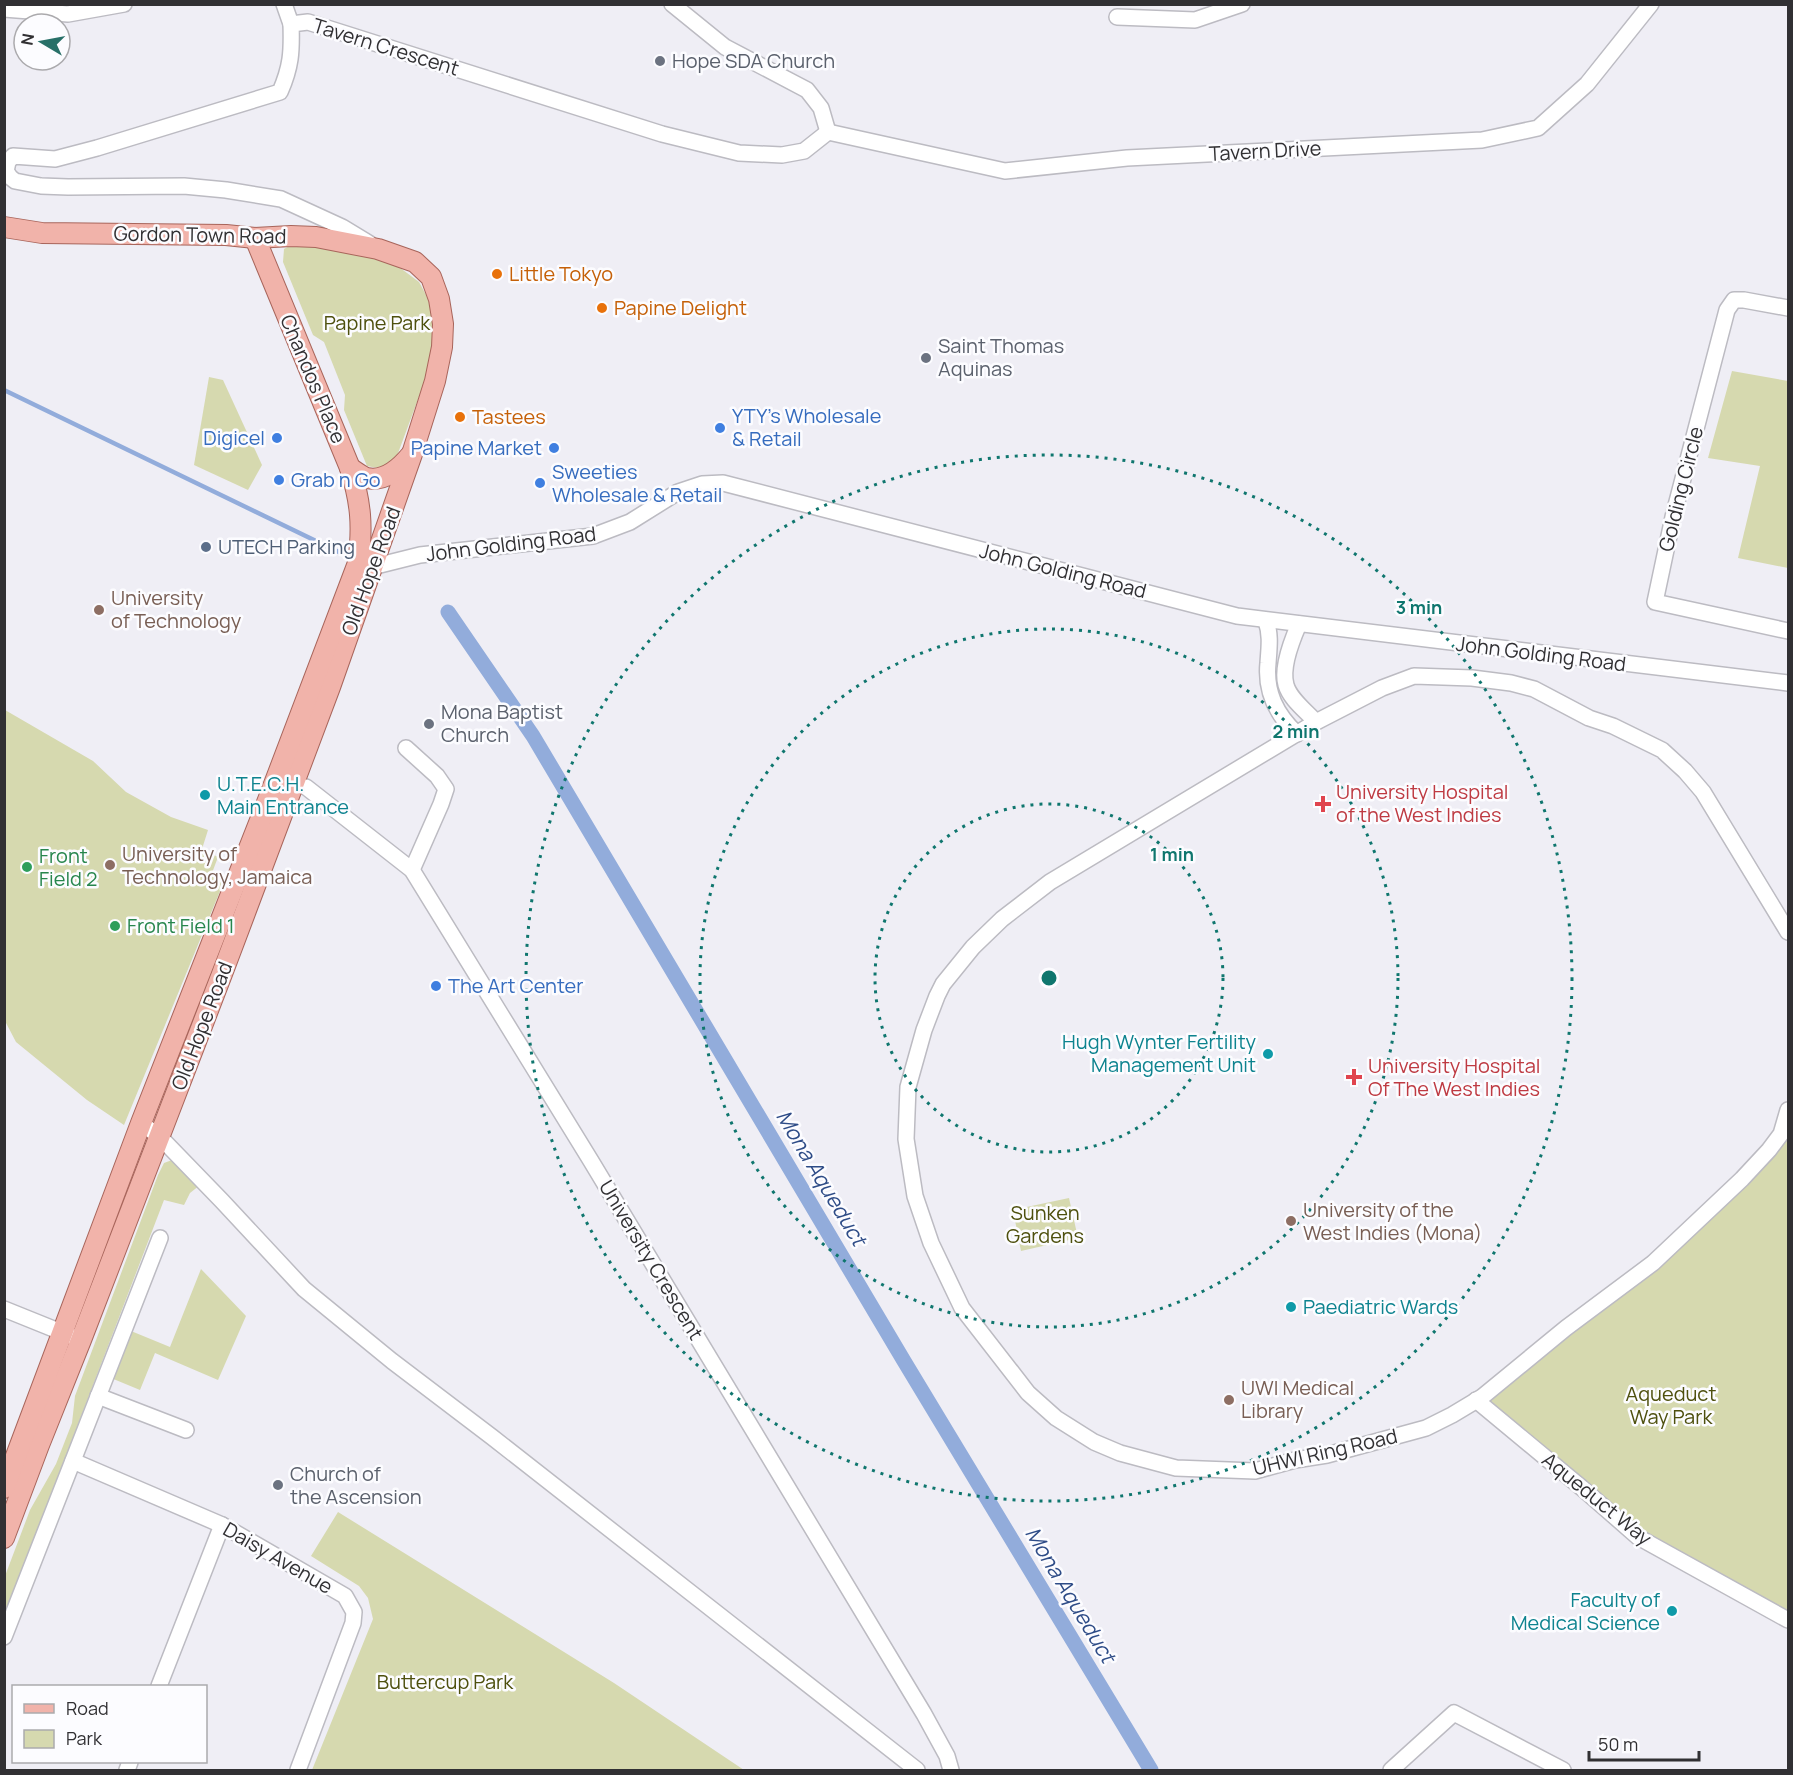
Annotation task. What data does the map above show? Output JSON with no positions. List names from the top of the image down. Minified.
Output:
{"streets":{"main road":["Gordon Town Road","Chandos Place","Old Hope Road"],"street":["Tavern Crescent","Tavern Drive","Golding Circle","John Golding Road","University Crescent","UHWI Ring Road","Aqueduct Way","Daisy Avenue"]},"crossings":[["Tavern Crescent","Tavern Drive"],["Tavern Crescent","Gordon Town Road"],["Tavern Crescent","Old Hope Road"],["Gordon Town Road","Chandos Place"],["Gordon Town Road","Old Hope Road"],["Chandos Place","Old Hope Road"],["John Golding Road","Old Hope Road"],["UHWI Ring Road","Aqueduct Way"]],"water":["Mona Aqueduct"],"parks":["Papine Park","Sunken Gardens","Aqueduct Way Park","Buttercup Park"],"places":{"other":["Hope SDA Church","Little Tokyo","Papine Delight","Saint Thomas Aquinas","Tastees","YTY's Wholesale & Retail","Digicel","Papine Market","Grab n Go","Sweeties Wholesale & Retail","UTECH Parking","University of Technology","Mona Baptist Church","U.T.E.C.H. Main Entrance","University of Technology, Jamaica","Front Field 2","Front Field 1","The Art Center","Hugh Wynter Fertility Management Unit","University of the West Indies (Mona)","Paediatric Wards","UWI Medical Library","Church of the Ascension","Faculty of Medical Science"],"health":["University Hospital of the West Indies","University Hospital Of The West Indies"]},"legend":["Road","Park"],"scale_bar":"50 m","north":"left","rings":["3 min","2 min","1 min"]}
